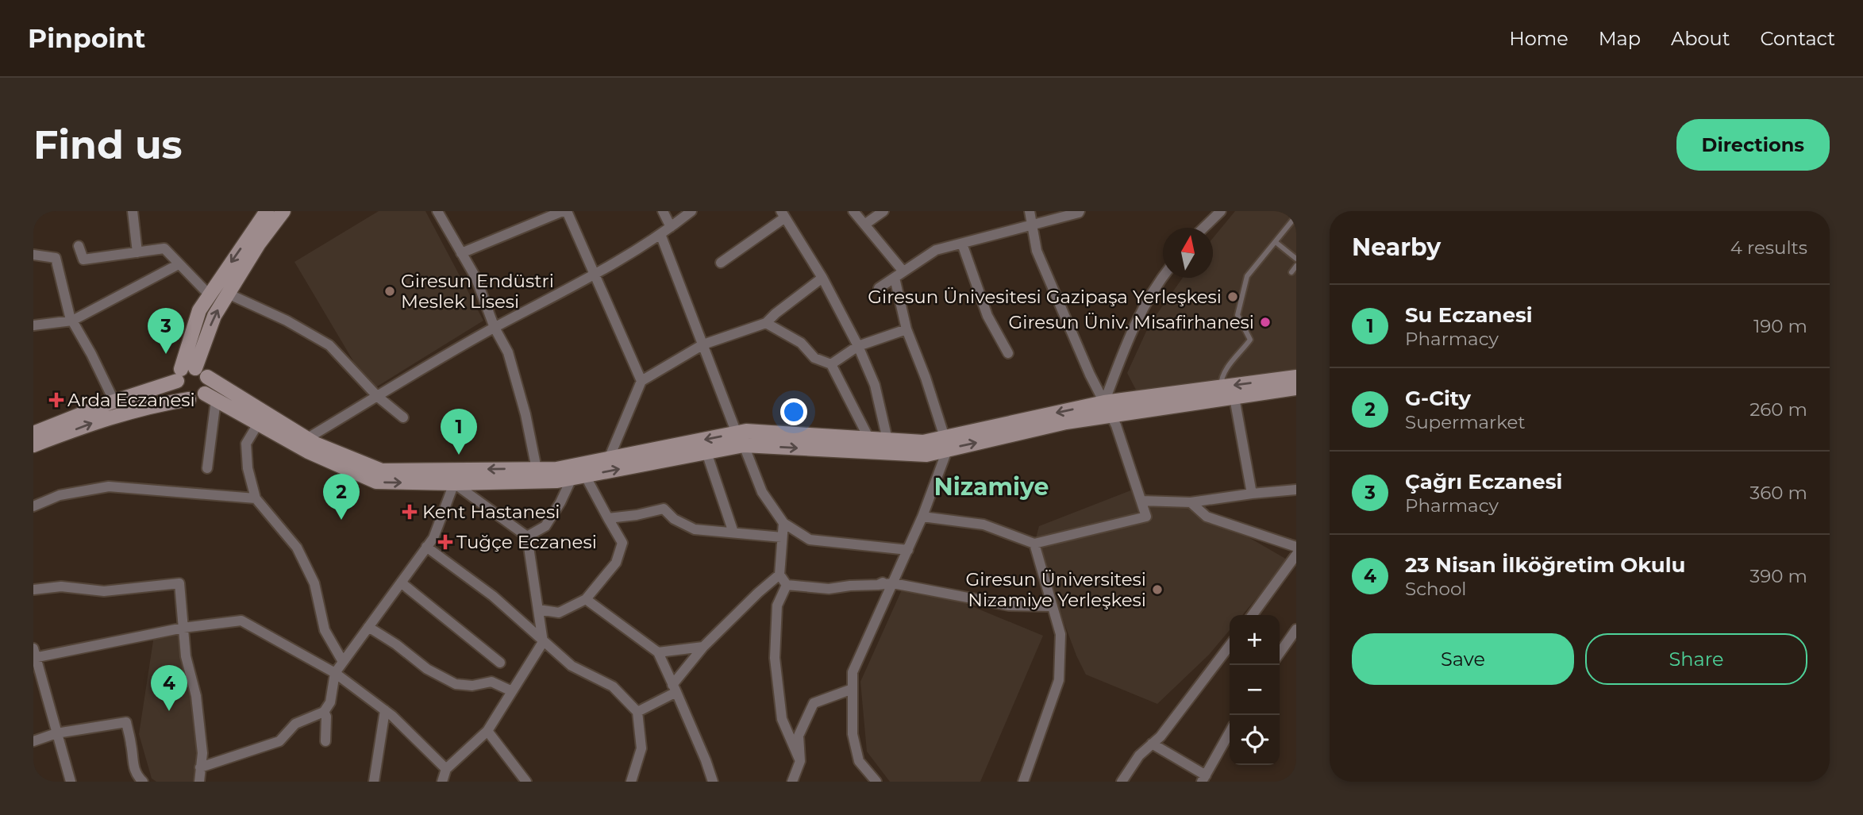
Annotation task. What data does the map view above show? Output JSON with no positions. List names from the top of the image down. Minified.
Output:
{"districts":["Nizamiye"],"places":{"other":["Giresun Endüstri Meslek Lisesi","Giresun Ünivesitesi Gazipaşa Yerleşkesi","Giresun Üniv. Misafirhanesi","Giresun Üniversitesi Nizamiye Yerleşkesi"],"health":["Arda Eczanesi","Kent Hastanesi","Tuğçe Eczanesi"]},"north":"top","page":{"header":"Pinpoint","nav":["Home","Map","About","Contact"],"buttons":["Directions",["Save","Share"]],"title":"Find us","heading":["Nearby","4 results"],"list":[{"mark":"1","name":"Su Eczanesi","note":"Pharmacy","value":"190 m"},{"mark":"2","name":"G-City","note":"Supermarket","value":"260 m"},{"mark":"3","name":"Çağrı Eczanesi","note":"Pharmacy","value":"360 m"},{"mark":"4","name":"23 Nisan İlköğretim Okulu","note":"School","value":"390 m"}],"pins":["3","1","2","4"],"map_buttons":["+","−"]}}
